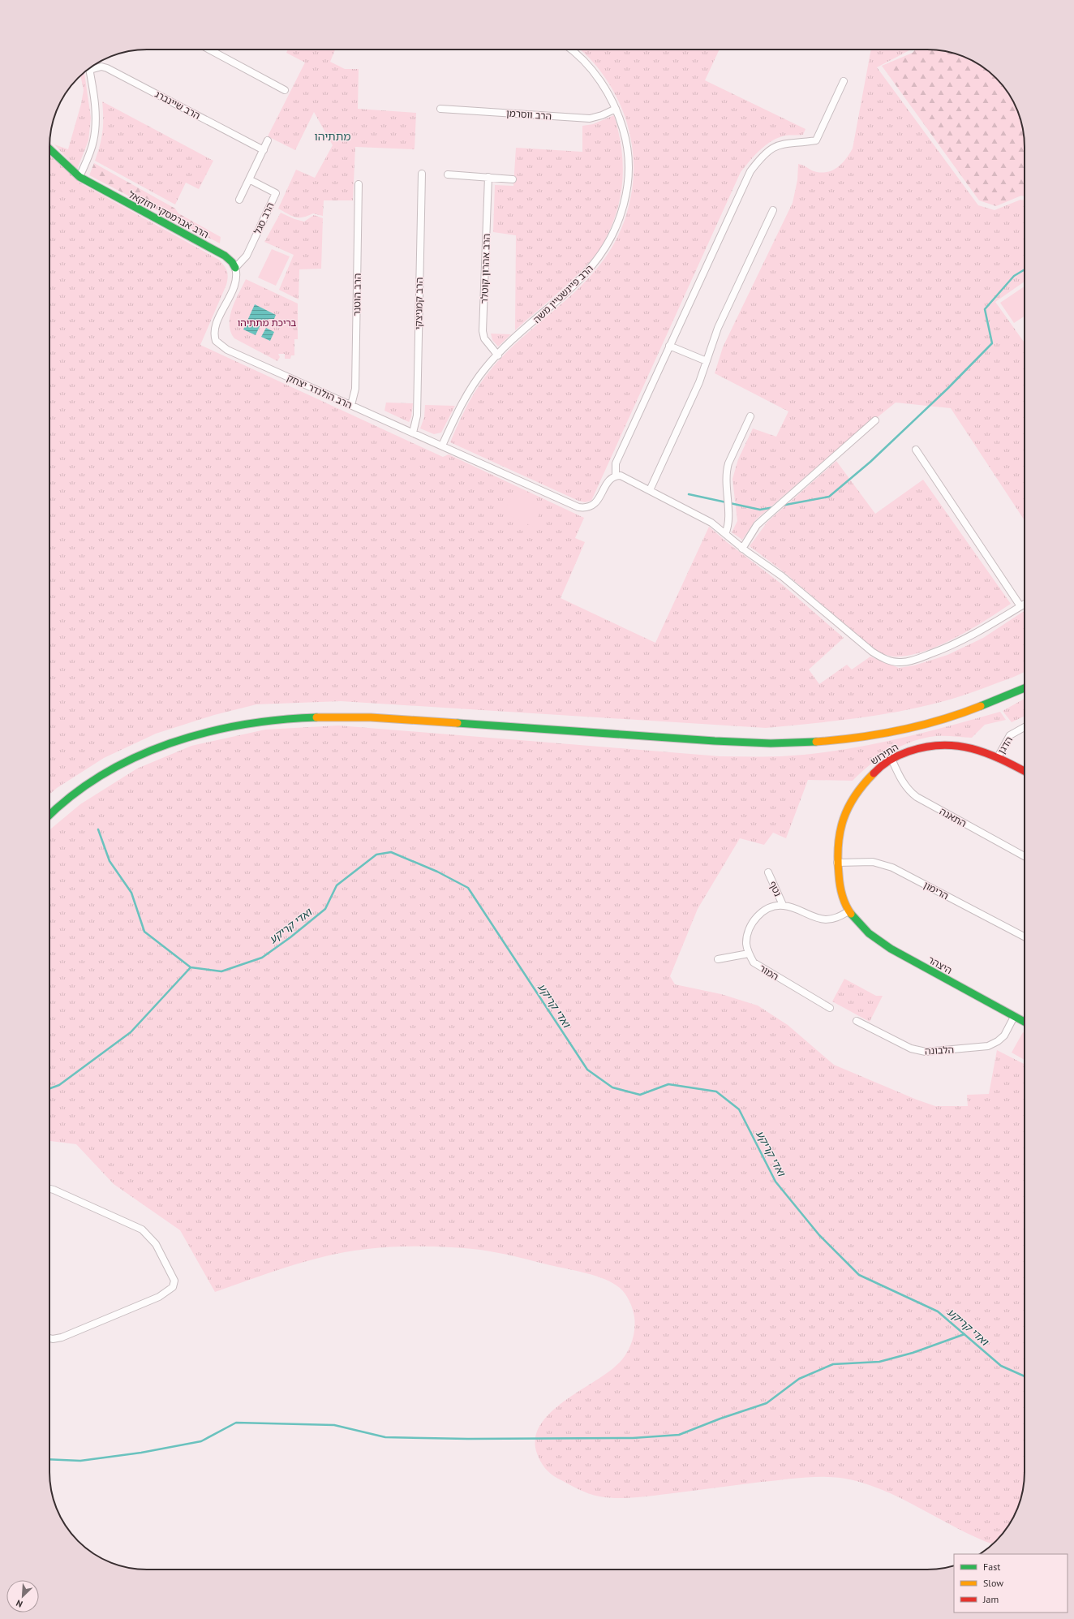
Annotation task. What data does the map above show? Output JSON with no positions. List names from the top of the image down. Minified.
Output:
{"streets":{"main road":["הרב אברמסקי יחזקאל","התירוש","היצהר"],"street":["הרב שיינברג","הרב ווסרמן","הרב סגל","הרב אהרון קוטלר","הרב פיינשטיין משה","הרב הוטנר","הרב קמניצקי","הרב הולנדר יצחק","הדגן","התאנה","נטף","הרימון","המור","הלבונה"]},"crossings":[["הרב ווסרמן","הרב פיינשטיין משה"],["הרב אברמסקי יחזקאל","הרב סגל"],["הרב אברמסקי יחזקאל","הרב הולנדר יצחק"],["הרב סגל","הרב הולנדר יצחק"],["הרב אהרון קוטלר","הרב פיינשטיין משה"],["הרב פיינשטיין משה","הרב הולנדר יצחק"],["הרב הוטנר","הרב הולנדר יצחק"],["הרב קמניצקי","הרב הולנדר יצחק"],["הדגן","התירוש"],["התירוש","התאנה"],["התירוש","הרימון"],["התירוש","היצהר"],["היצהר","הלבונה"]],"districts":["מתתיהו"],"water":["ואדי קריקע"],"parks":["בריכת מתתיהו"],"legend":["Fast","Slow","Jam"],"north":"bottom left"}
